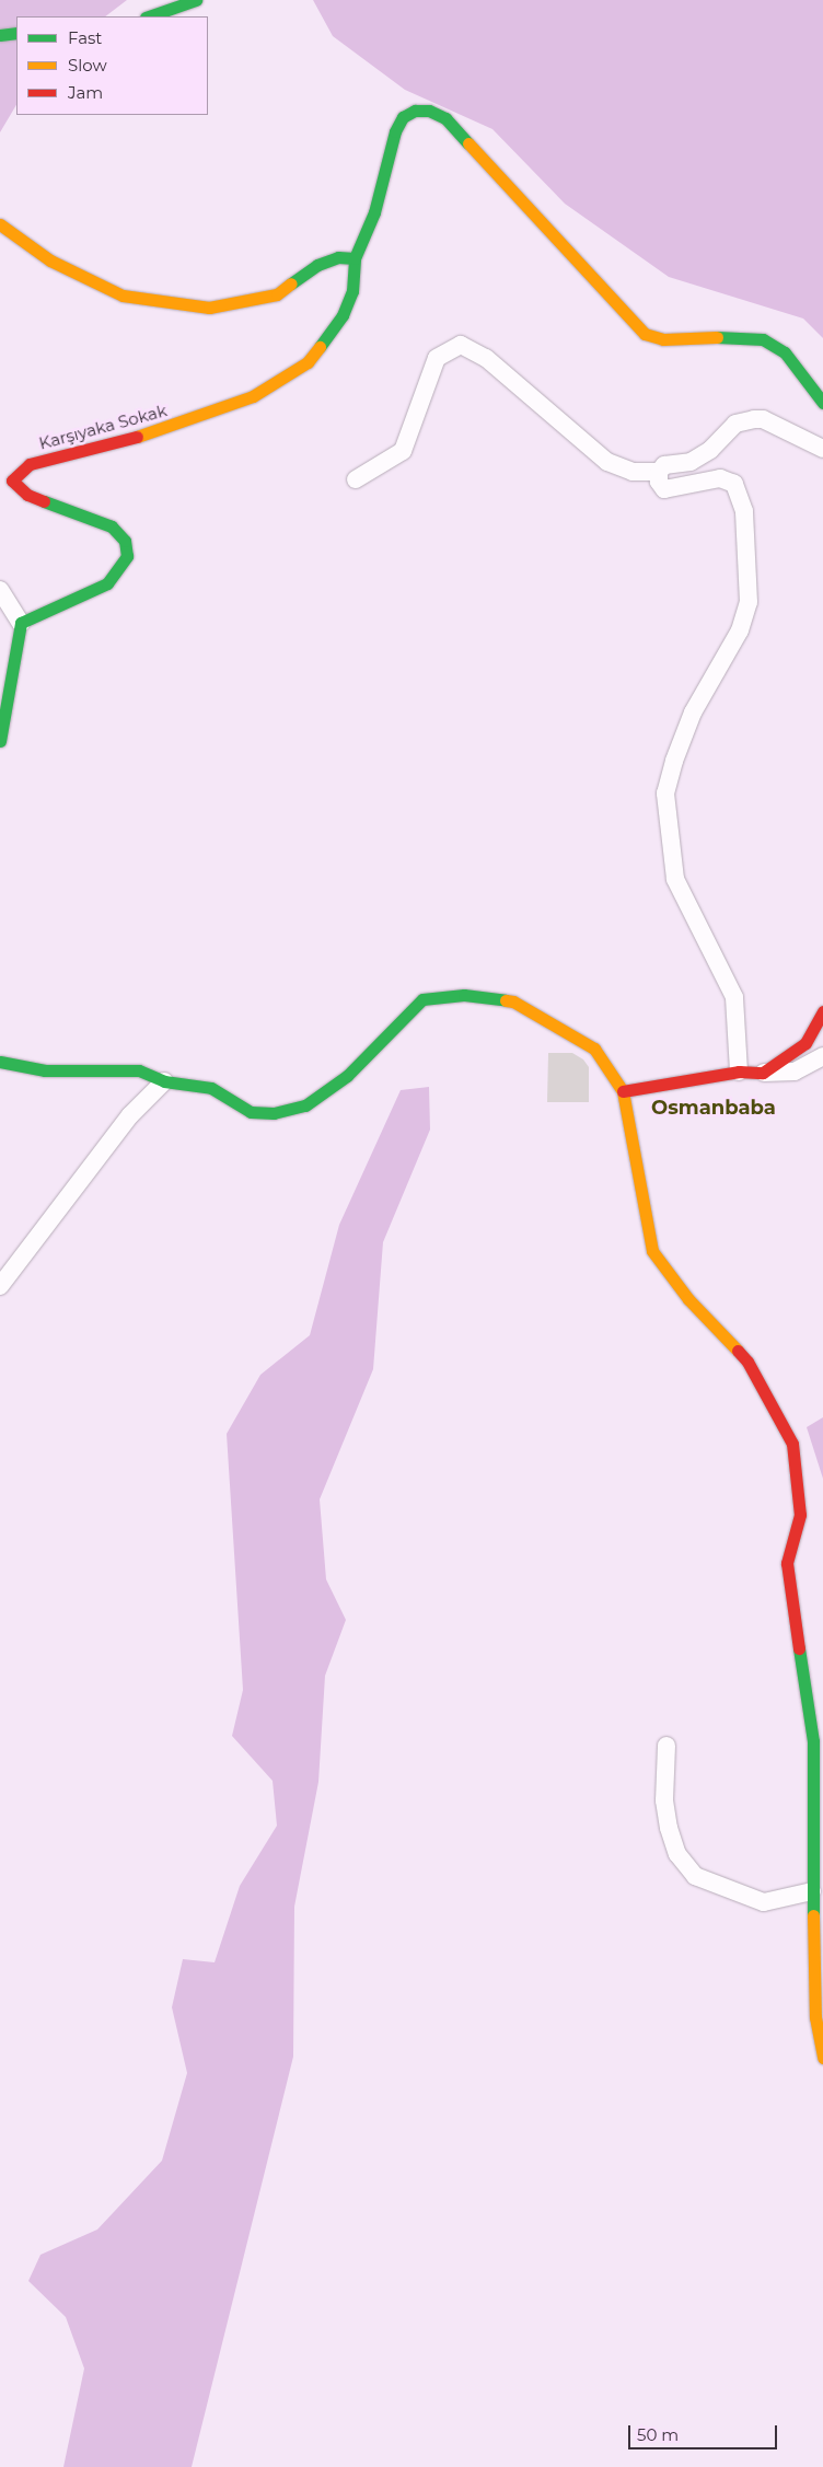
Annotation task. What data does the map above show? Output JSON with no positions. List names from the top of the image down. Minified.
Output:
{"streets":{"street":["Karşıyaka Sokak"]},"districts":["Osmanbaba"],"legend":["Fast","Slow","Jam"],"scale_bar":"50 m"}
